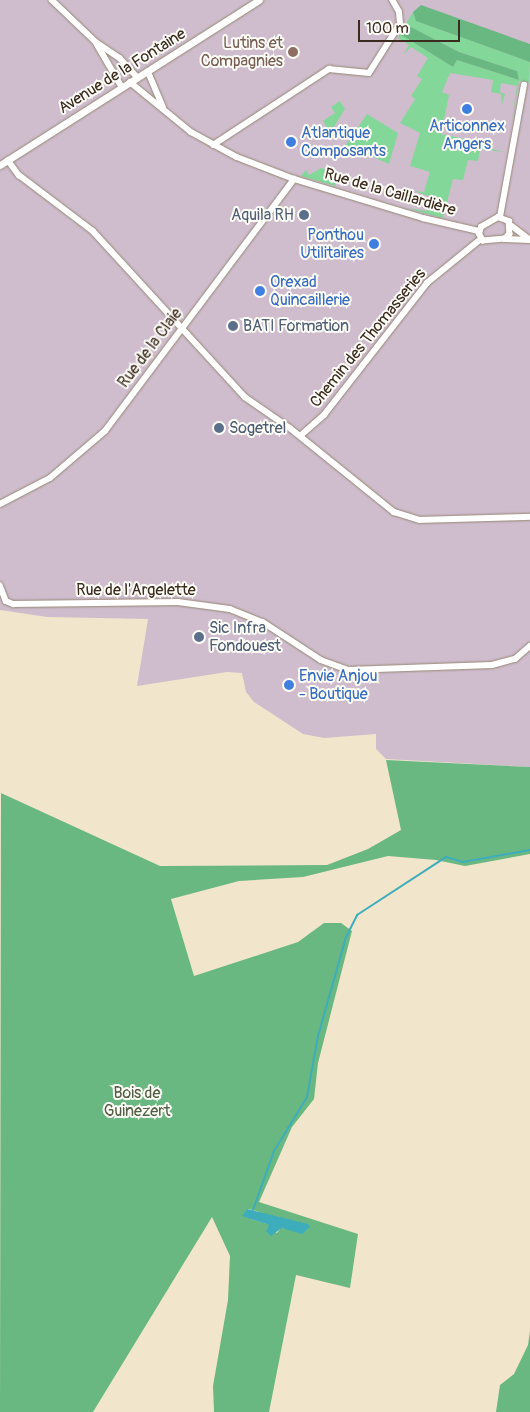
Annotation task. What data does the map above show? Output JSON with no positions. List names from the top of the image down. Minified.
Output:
{"streets":{"street":["Avenue de la Fontaine","Rue de la Caillardière","Chemin des Thomasseries","Rue de la Claie","Rue de l'Argelette"]},"crossings":[["Avenue de la Fontaine","Rue de la Caillardière"],["Rue de la Caillardière","Chemin des Thomasseries"],["Rue de la Caillardière","Rue de la Claie"]],"parks":["Bois de Guinezert"],"places":["Lutins et Compagnies","Articonnex Angers","Atlantique Composants","Aquila RH","Ponthou Utilitaires","Orexad Quincaillerie","BATI Formation","Sogetrel","Sic Infra Fondouest","Envie Anjou - Boutique"],"scale_bar":"100 m"}
